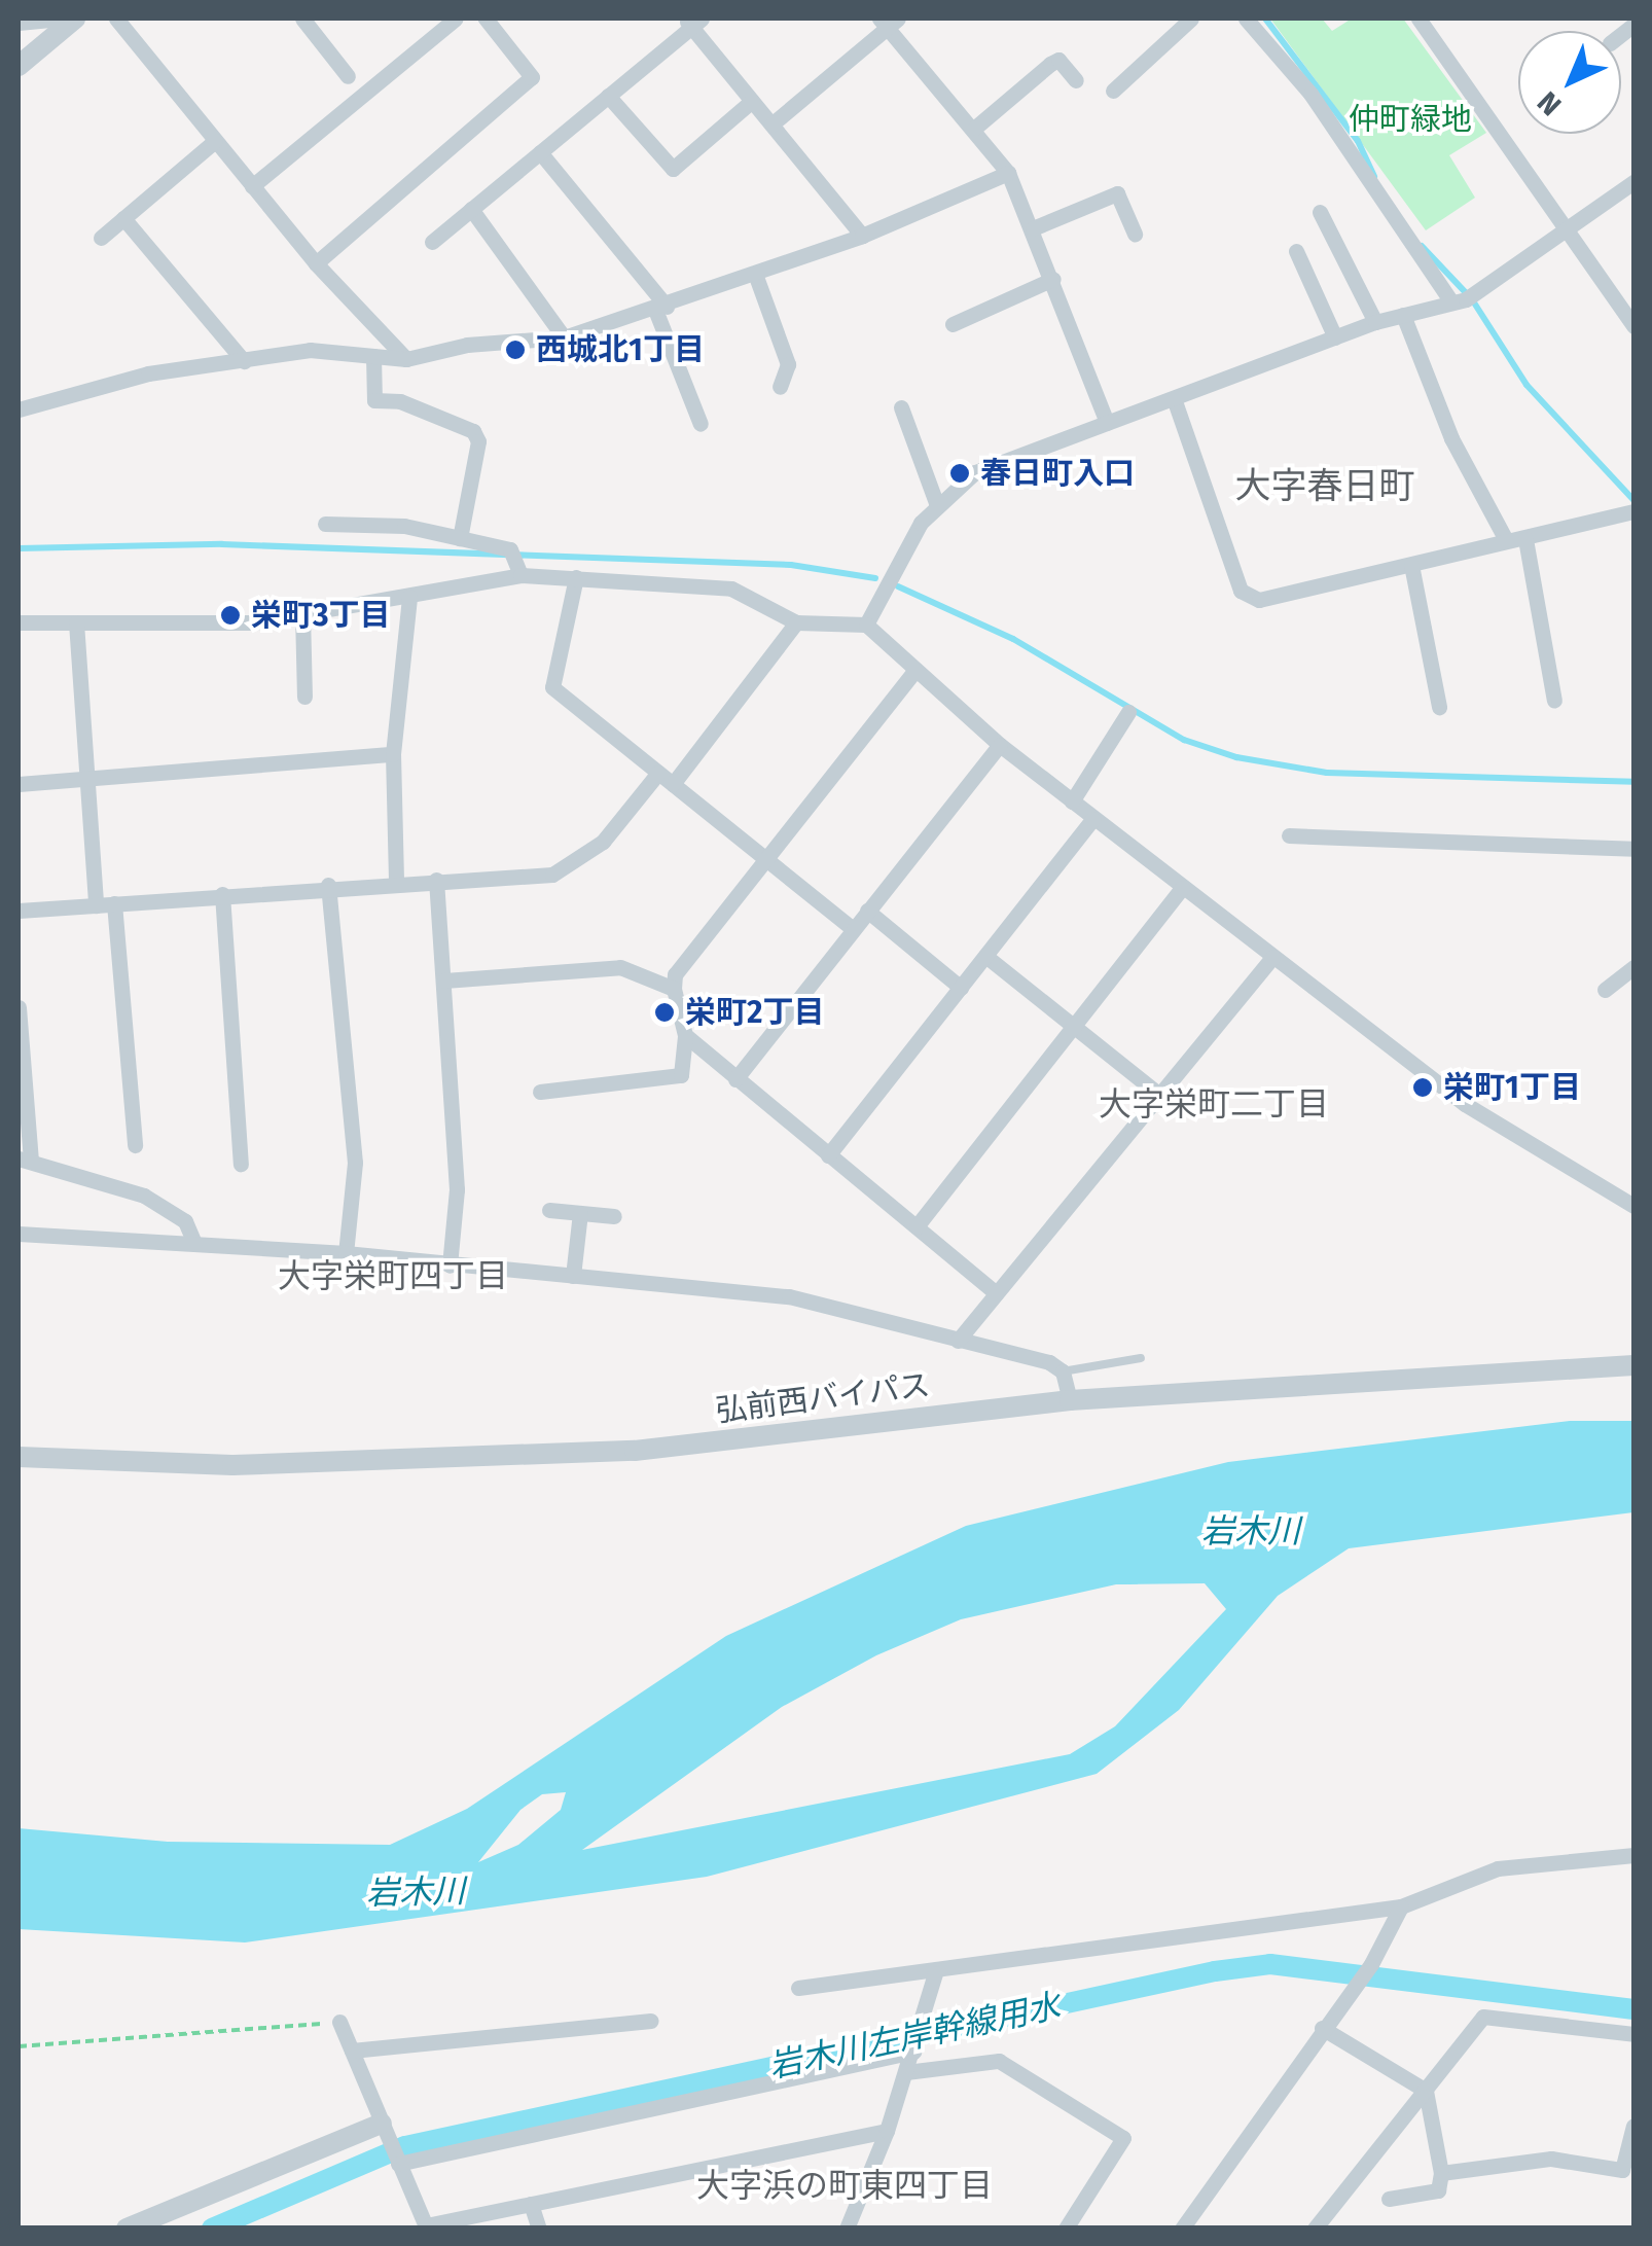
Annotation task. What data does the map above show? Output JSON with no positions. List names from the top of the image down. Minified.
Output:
{"streets":{"street":["弘前西バイパス"]},"districts":["大字春日町","大字栄町二丁目","大字栄町四丁目","大字浜の町東四丁目"],"water":["岩木川","岩木川左岸幹線用水"],"parks":["仲町緑地"],"places":["西城北1丁目","春日町入口","栄町3丁目","栄町2丁目","栄町1丁目"],"north":"bottom left"}
